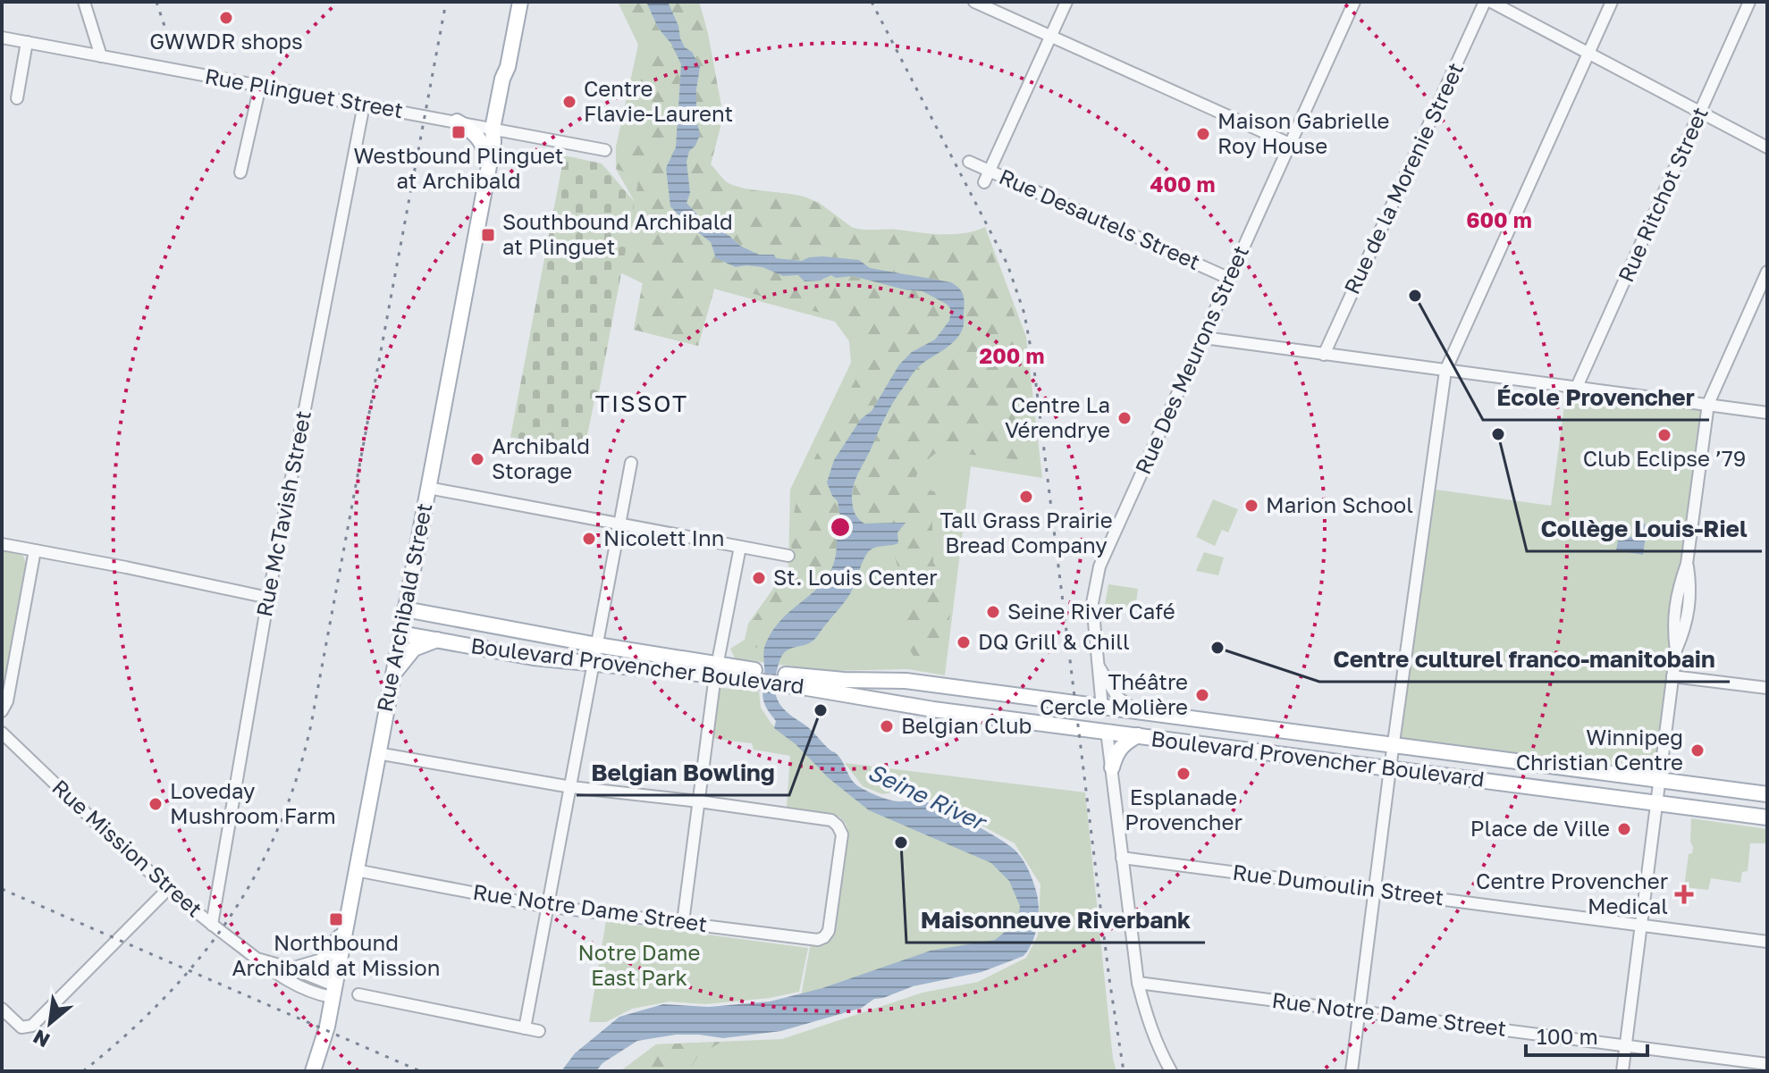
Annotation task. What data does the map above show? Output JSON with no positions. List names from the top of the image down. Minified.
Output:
{"streets":{"main road":["Rue Des Meurons Street","Rue Archibald Street","Boulevard Provencher Boulevard"],"street":["Rue Plinguet Street","Rue de la Morenie Street","Rue Ritchot Street","Rue Desautels Street","Rue McTavish Street","Rue Mission Street","Rue Dumoulin Street","Rue Notre Dame Street"]},"crossings":[["Rue Plinguet Street","Rue McTavish Street"],["Rue Plinguet Street","Rue Archibald Street"],["Rue Desautels Street","Rue Des Meurons Street"],["Rue Des Meurons Street","Boulevard Provencher Boulevard"],["Rue McTavish Street","Rue Mission Street"],["Rue Archibald Street","Boulevard Provencher Boulevard"],["Rue Archibald Street","Rue Mission Street"],["Rue Archibald Street","Rue Notre Dame Street"]],"districts":["TISSOT"],"water":["Seine River"],"parks":["Notre Dame East Park"],"places":{"other":["GWWDR shops","Centre Flavie-Laurent","Maison Gabrielle Roy House","École Provencher","Centre La Vérendrye","Collège Louis-Riel","Club Eclipse ’79","Archibald Storage","Tall Grass Prairie Bread Company","Marion School","Nicolett Inn","St. Louis Center","Seine River Café","DQ Grill & Chill","Centre culturel franco-manitobain","Théâtre Cercle Molière","Belgian Bowling","Belgian Club","Winnipeg Christian Centre","Esplanade Provencher","Loveday Mushroom Farm","Place de Ville","Maisonneuve Riverbank"],"transit":["Westbound Plinguet at Archibald","Southbound Archibald at Plinguet","Northbound Archibald at Mission"],"health":["Centre Provencher Medical"]},"scale_bar":"100 m","north":"bottom left","rings":["400 m","600 m","200 m"]}
